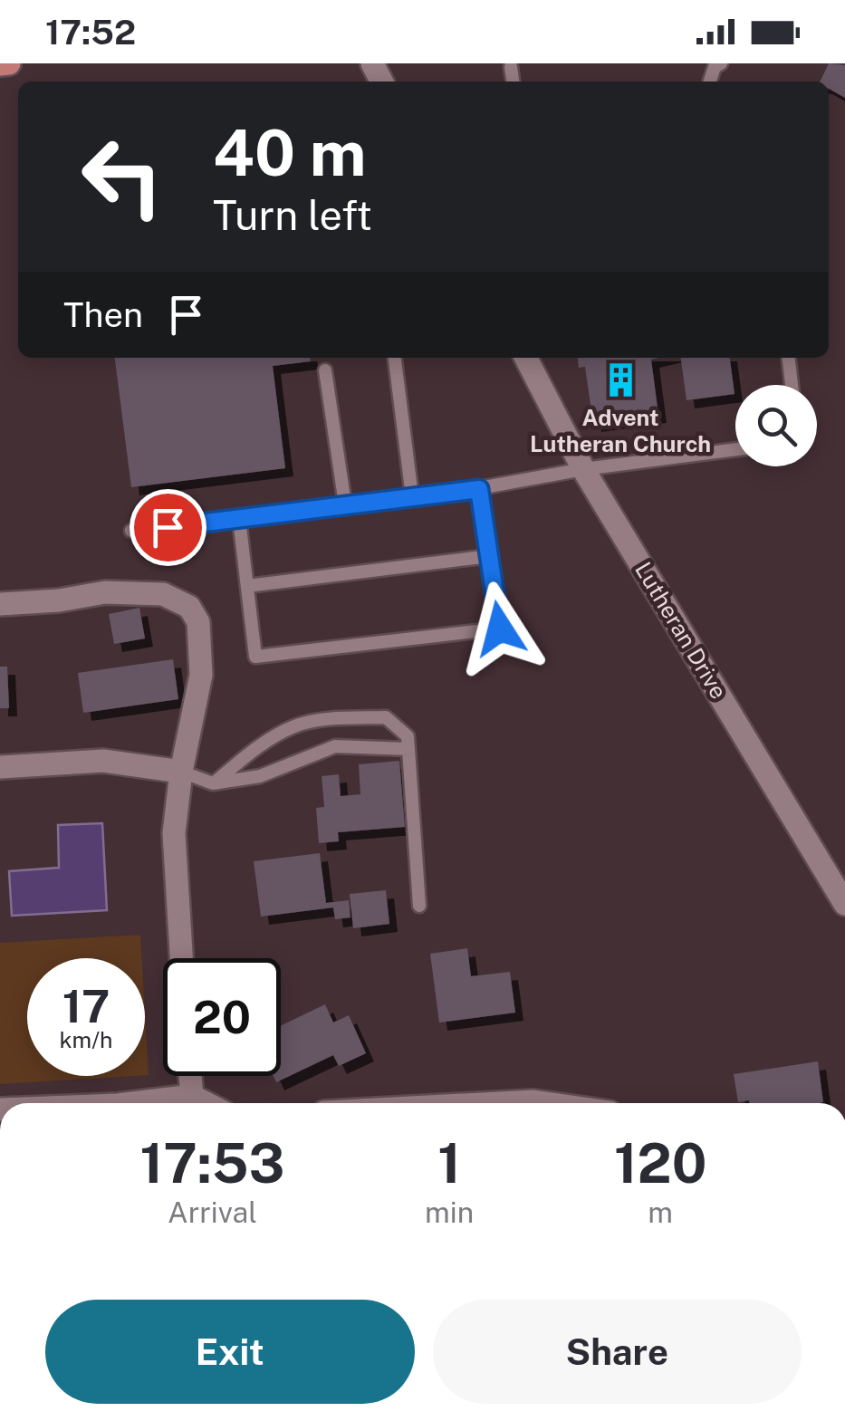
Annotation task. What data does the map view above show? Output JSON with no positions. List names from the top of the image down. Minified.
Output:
{"streets":{"street":["Lutheran Drive"]},"places":{"building":["Advent Lutheran Church"]},"page":{"status":"17:52","turn":["40 m","Turn left"],"then":"Then","speed":"17 km/h","limit":"20","eta":["17:53","Arrival","1","min","120","m"],"buttons":["Exit","Share"]}}
